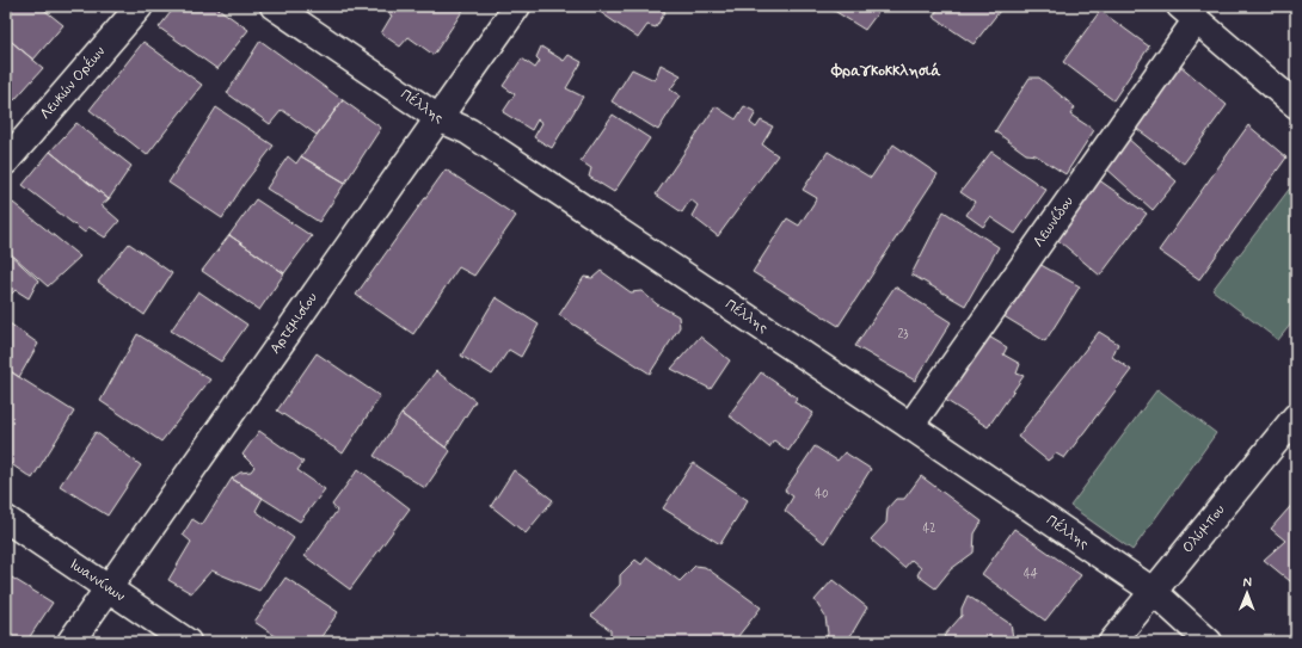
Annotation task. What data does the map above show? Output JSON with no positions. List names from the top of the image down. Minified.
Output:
{"streets":{"street":["Λευκών Ορέων","Πέλλης","Λεωνίδου","Αρτεμισίου","Ολύμπου","Ιωαννίνων"]},"crossings":[["Πέλλης","Λεωνίδου"],["Πέλλης","Αρτεμισίου"],["Πέλλης","Ολύμπου"],["Αρτεμισίου","Ιωαννίνων"]],"districts":["Φραγκοκκλησιά"],"house_numbers":["23","40","42","44"],"north":"top"}
